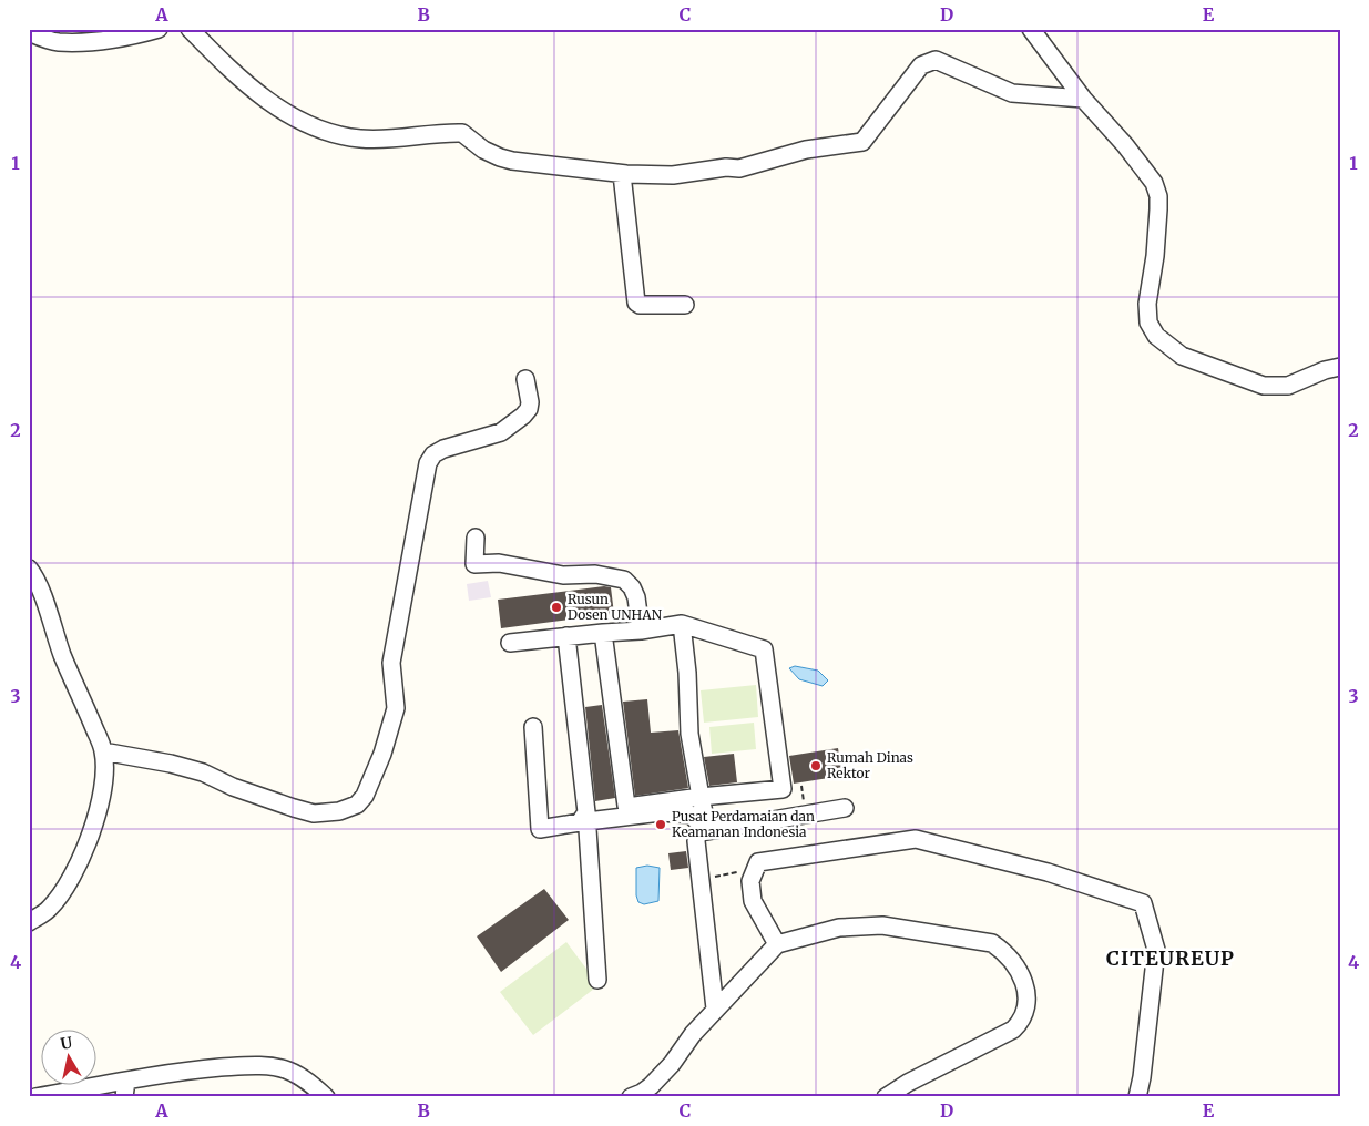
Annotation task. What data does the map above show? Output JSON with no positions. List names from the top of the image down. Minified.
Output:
{"districts":["CITEUREUP"],"places":["Rusun Dosen UNHAN","Rumah Dinas Rektor","Pusat Perdamaian dan Keamanan Indonesia"],"north":"top","grid":{"columns":["A","B","C","D","E"],"rows":["1","2","3","4"]}}
